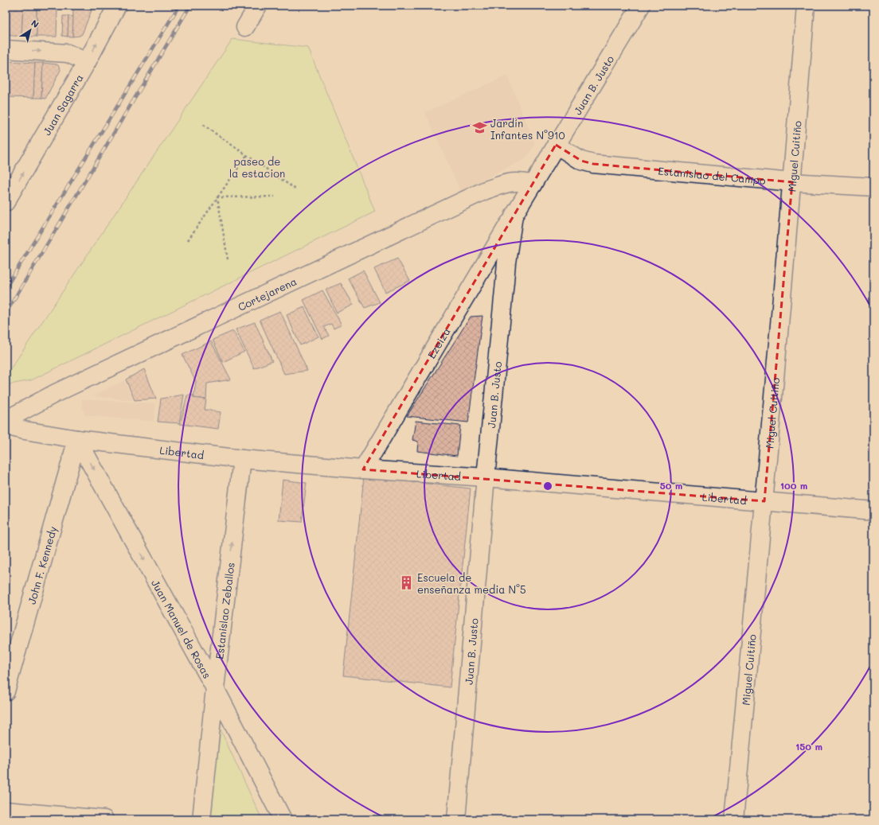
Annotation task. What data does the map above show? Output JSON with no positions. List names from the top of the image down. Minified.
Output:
{"streets":{"street":["Juan B. Justo","Juan Sagarra","Miguel Cuitiño","Estanislao del Campo","Cortejarena","Ezeiza","Libertad","John F. Kennedy","Estanislao Zeballos","Juan Manuel de Rosas"]},"crossings":[["Juan B. Justo","Estanislao del Campo"],["Juan B. Justo","Cortejarena"],["Juan B. Justo","Ezeiza"],["Juan B. Justo","Libertad"],["Miguel Cuitiño","Estanislao del Campo"],["Miguel Cuitiño","Libertad"],["Ezeiza","Libertad"],["Libertad","John F. Kennedy"],["Libertad","Estanislao Zeballos"],["Libertad","Juan Manuel de Rosas"],["John F. Kennedy","Juan Manuel de Rosas"],["Estanislao Zeballos","Juan Manuel de Rosas"]],"one_way":["Juan Sagarra","Estanislao Zeballos","Juan Manuel de Rosas"],"parks":["paseo de la estacion"],"places":{"school or university":["Jardín Infantes N°910"],"building":["Escuela de enseñanza media N°5"]},"north":"top right","rings":["50 m","100 m","150 m"]}
